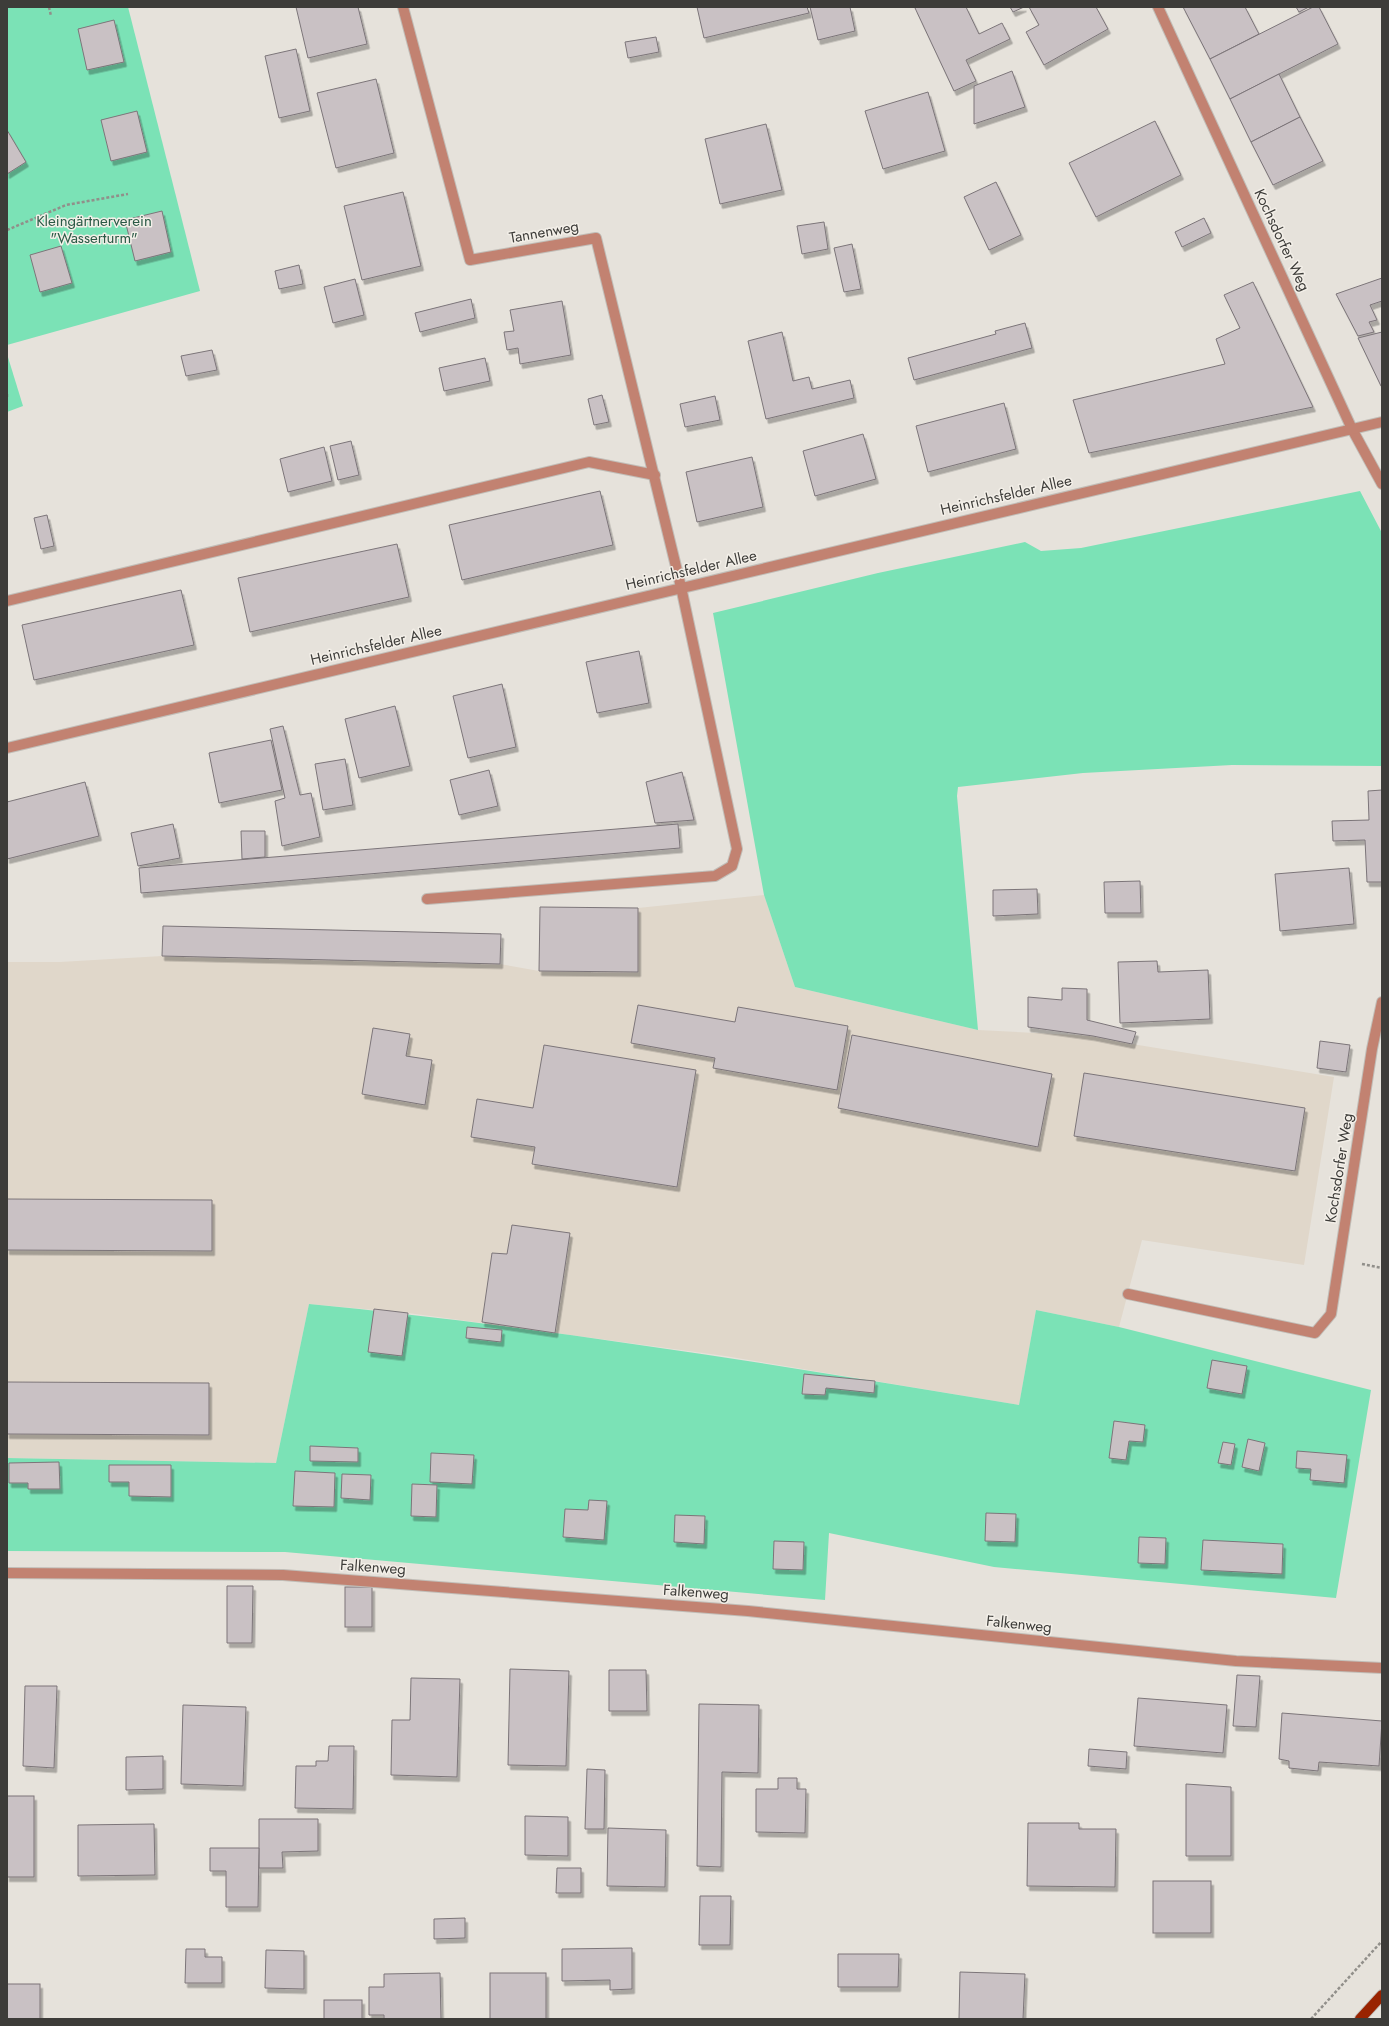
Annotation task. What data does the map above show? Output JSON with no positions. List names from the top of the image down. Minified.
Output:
{"streets":{"street":["Tannenweg","Kochsdorfer Weg","Heinrichsfelder Allee","Falkenweg"]},"crossings":[["Tannenweg","Heinrichsfelder Allee"],["Kochsdorfer Weg","Heinrichsfelder Allee"]],"parks":["Kleingärtnerverein \"Wasserturm\""]}
